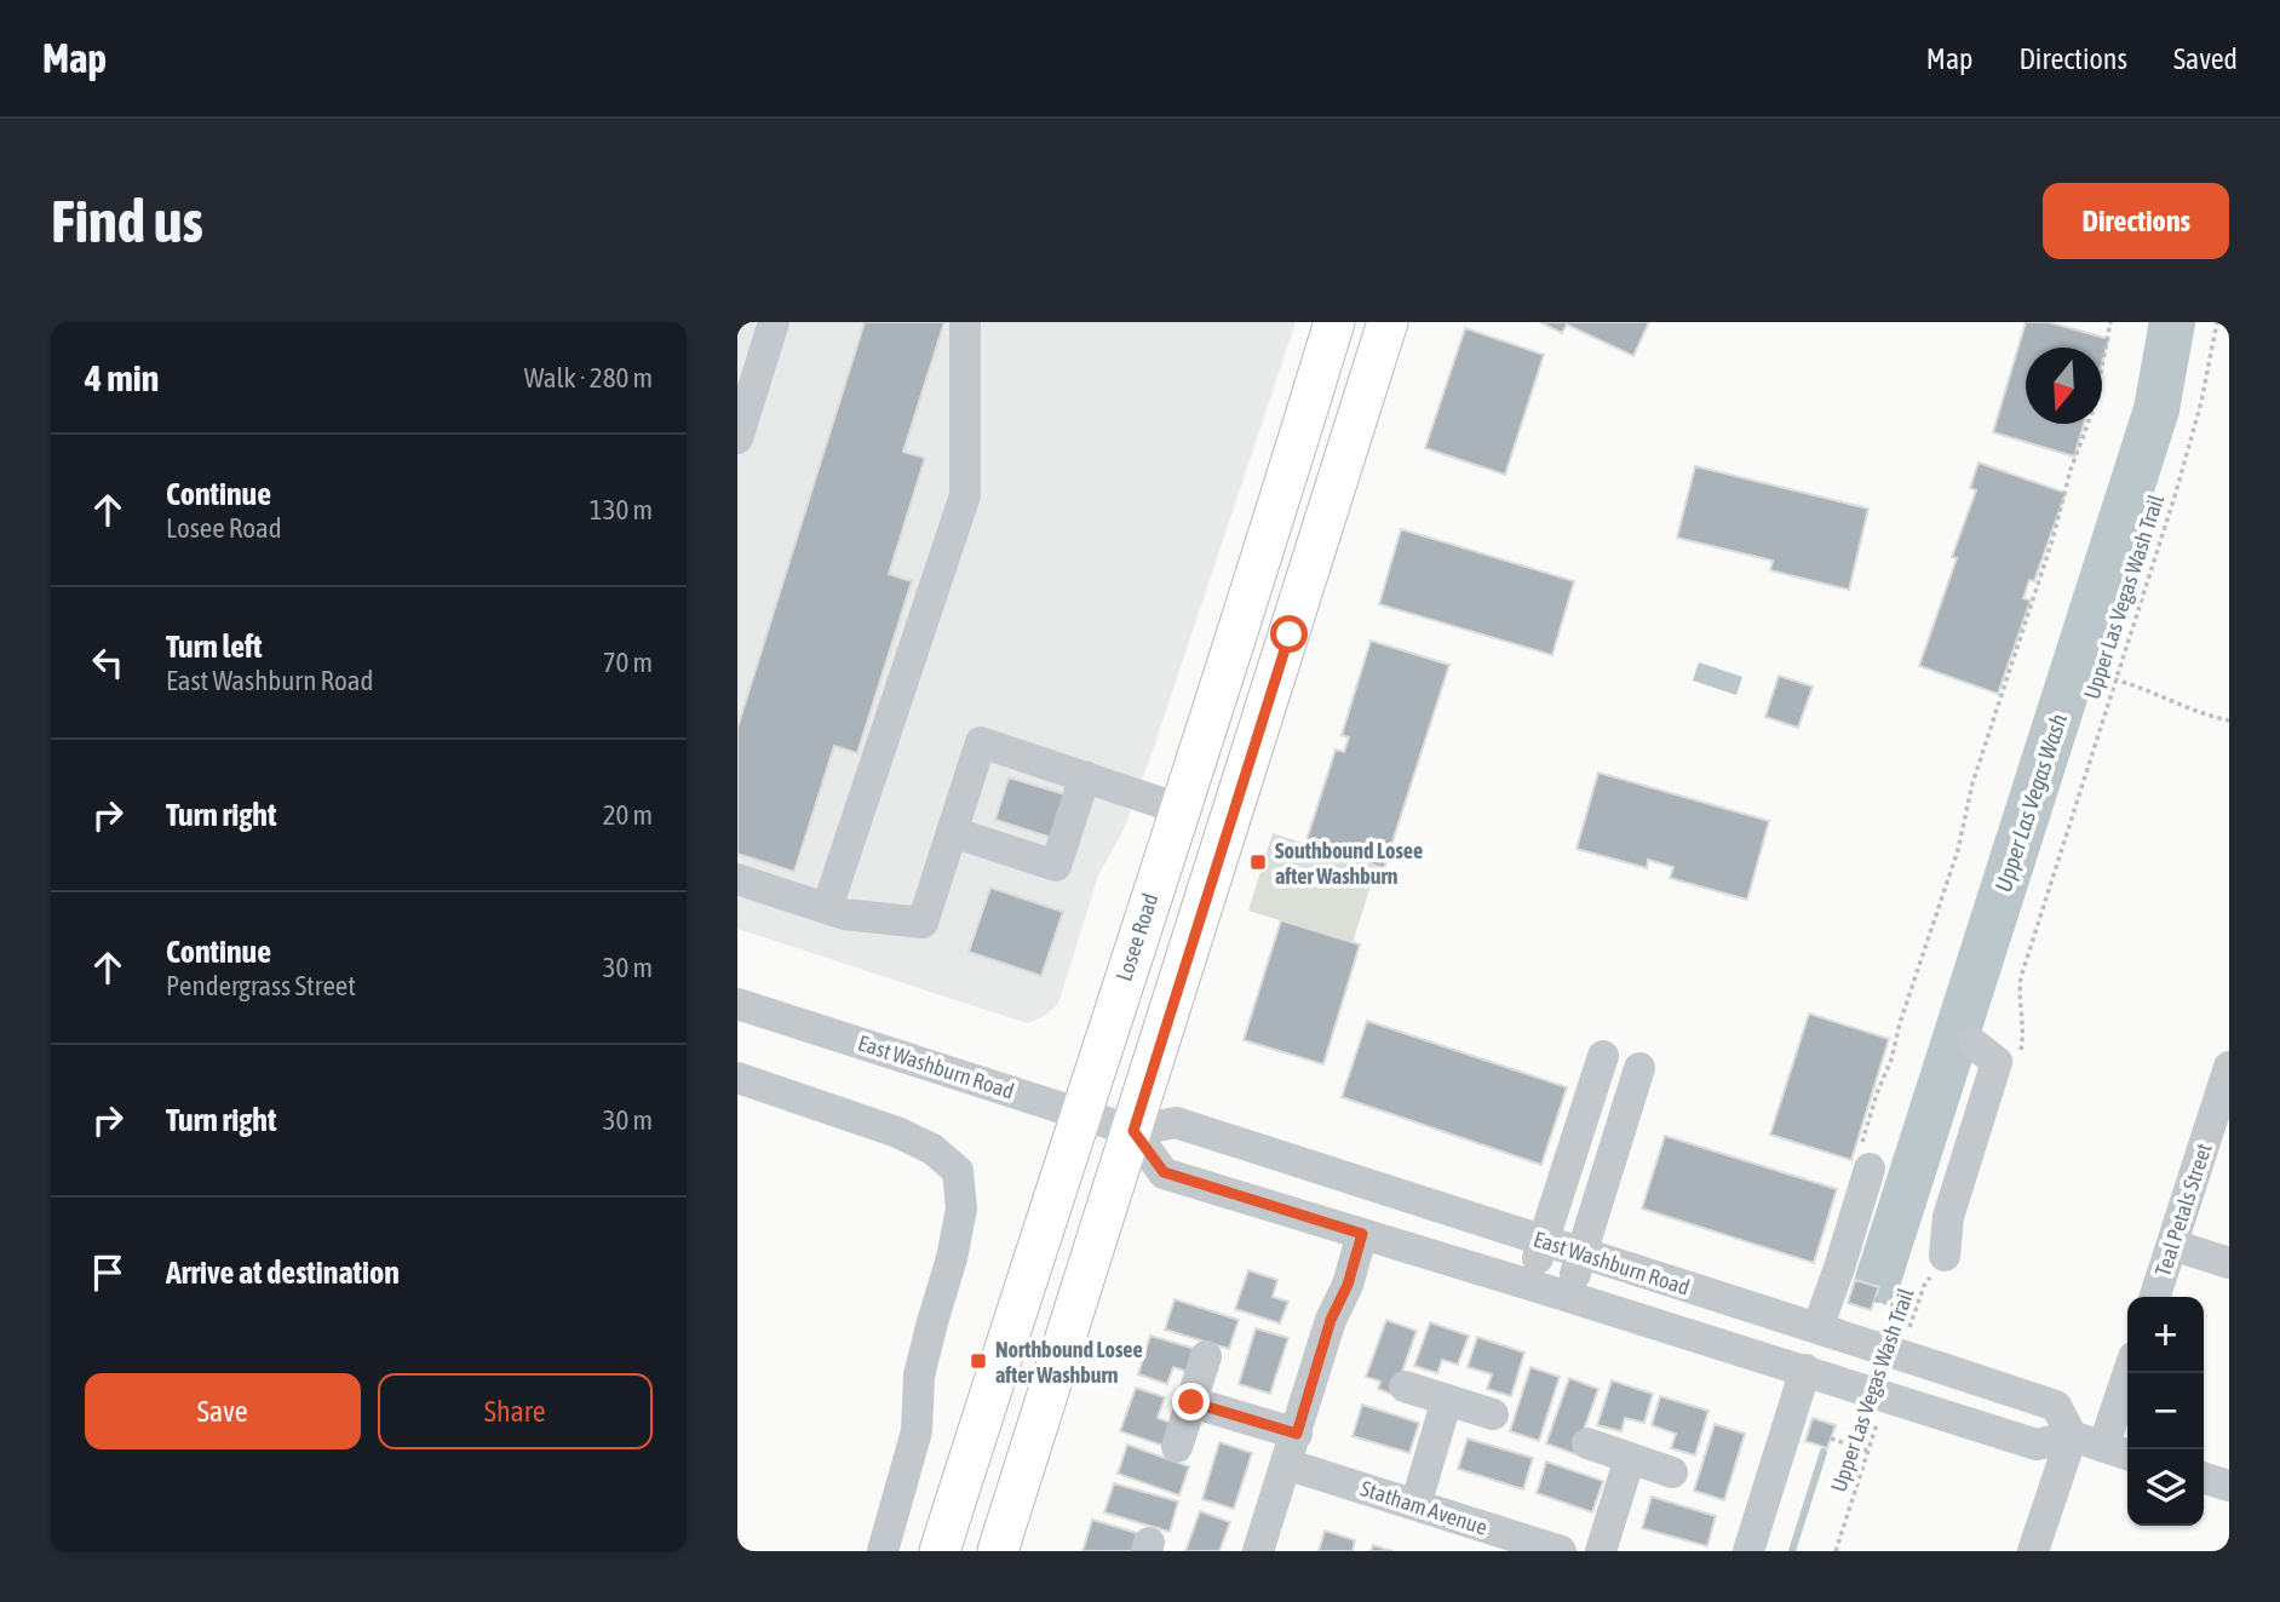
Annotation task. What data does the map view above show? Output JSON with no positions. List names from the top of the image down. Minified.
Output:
{"streets":{"main road":["Losee Road"],"street":["East Washburn Road","Teal Petals Street","Statham Avenue"],"path":["Upper Las Vegas Wash Trail"]},"crossings":[["Upper Las Vegas Wash Trail","East Washburn Road"],["Losee Road","East Washburn Road"]],"water":["Upper Las Vegas Wash"],"places":{"transit":["Southbound Losee after Washburn","Northbound Losee after Washburn"]},"north":"bottom","page":{"header":"Map","nav":["Map","Directions","Saved"],"buttons":["Directions",["Save","Share"]],"title":"Find us","heading":["4 min","Walk · 280 m"],"list":[["Continue","Losee Road","130 m"],["Turn left","East Washburn Road","70 m"],["Turn right","20 m"],["Continue","Pendergrass Street","30 m"],["Turn right","30 m"],"Arrive at destination"],"map_buttons":["+","−"]}}
